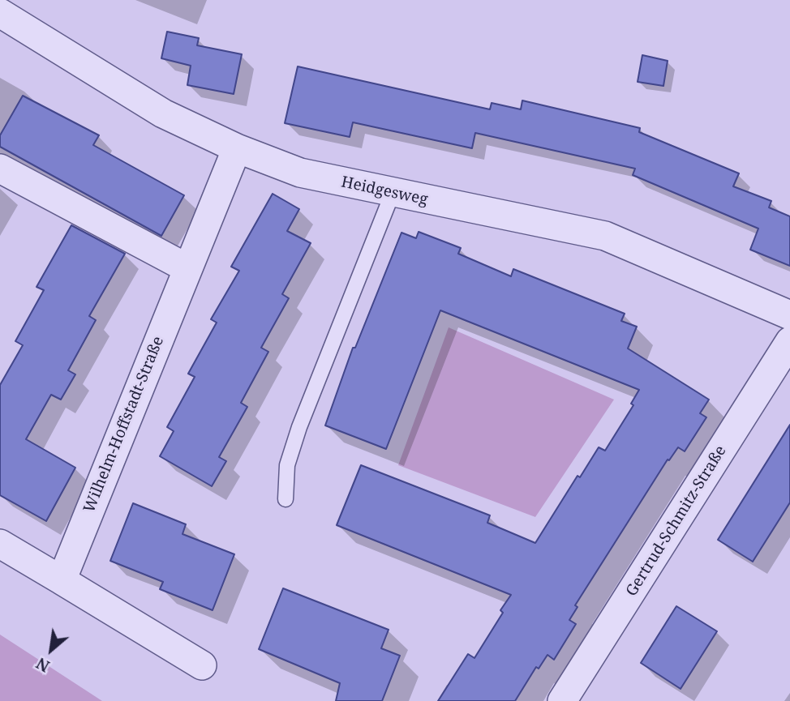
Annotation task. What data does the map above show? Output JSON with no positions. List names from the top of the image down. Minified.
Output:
{"streets":{"street":["Heidgesweg","Wilhelm-Hoffstadt-Straße","Gertrud-Schmitz-Straße"]},"crossings":[["Heidgesweg","Wilhelm-Hoffstadt-Straße"]],"north":"bottom left"}
